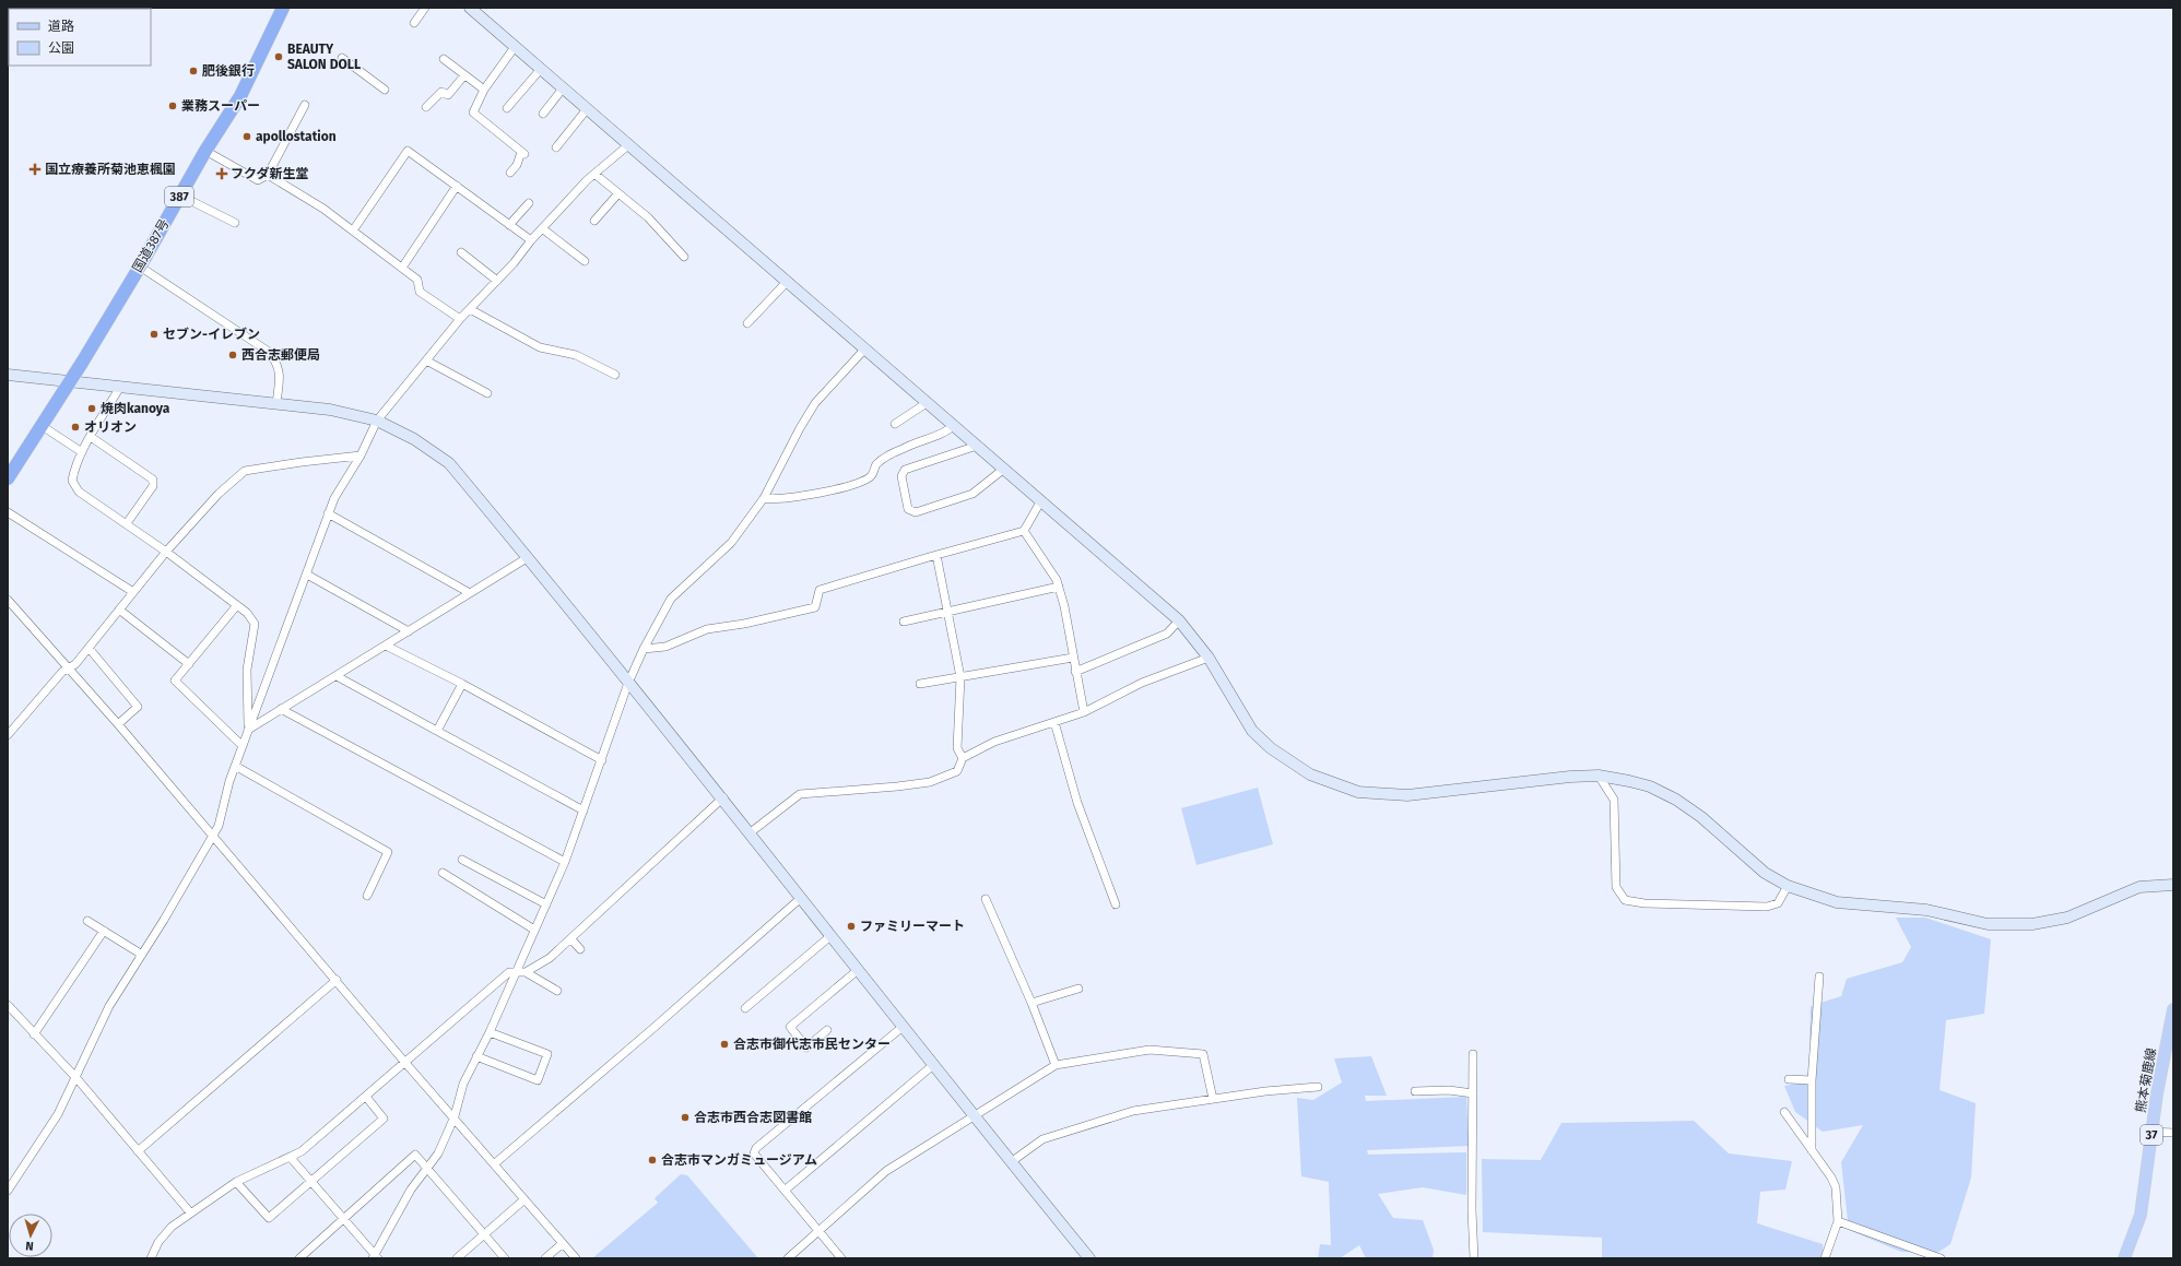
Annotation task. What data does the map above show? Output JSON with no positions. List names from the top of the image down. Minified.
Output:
{"streets":{"highway":["387","国道387号"],"main road":["熊本菊鹿線","37"]},"places":{"other":["BEAUTY SALON DOLL","肥後銀行","業務スーパー","apollostation","セブン-イレブン","西合志郵便局","焼肉kanoya","オリオン","ファミリーマート","合志市御代志市民センター","合志市西合志図書館","合志市マンガミュージアム"],"health":["国立療養所菊池恵楓園","フクダ新生堂"]},"legend":["道路","公園"],"north":"bottom"}
